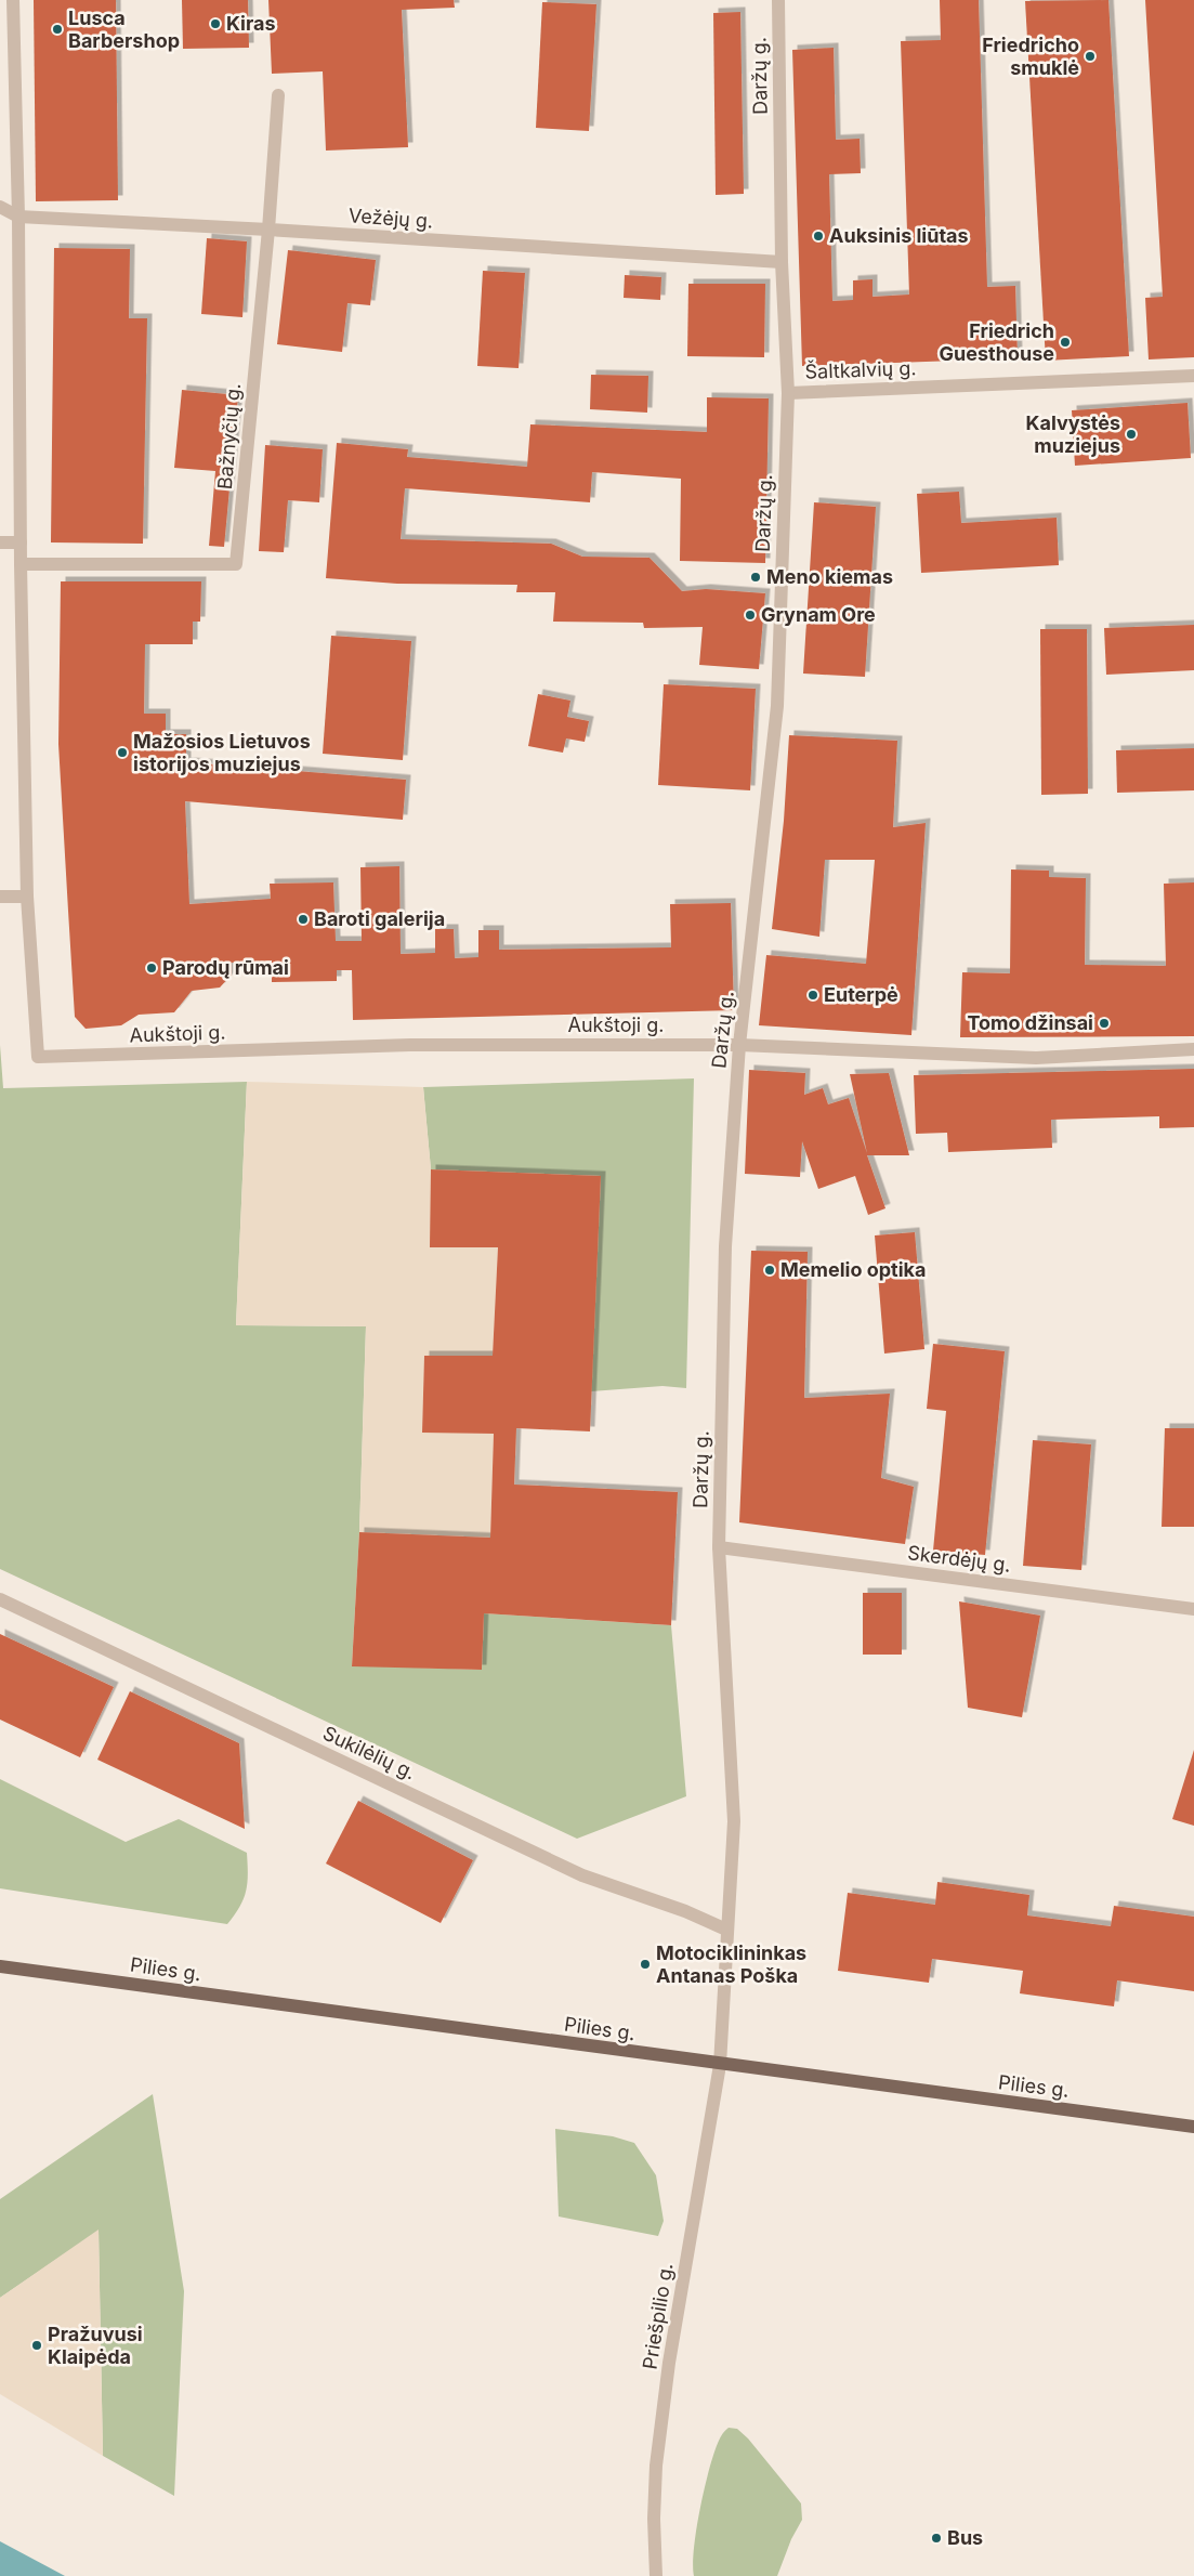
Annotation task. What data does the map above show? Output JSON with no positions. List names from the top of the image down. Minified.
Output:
{"streets":{"main road":["Pilies g."],"street":["Daržų g.","Vežėjų g.","Šaltkalvių g.","Bažnyčių g.","Aukštoji g.","Skerdėjų g.","Sukilėlių g.","Priešpilio g."]},"crossings":[["Daržų g.","Vežėjų g."],["Daržų g.","Šaltkalvių g."],["Daržų g.","Aukštoji g."],["Daržų g.","Skerdėjų g."],["Daržų g.","Sukilėlių g."],["Daržų g.","Pilies g."],["Daržų g.","Priešpilio g."],["Vežėjų g.","Bažnyčių g."],["Pilies g.","Priešpilio g."]],"places":["Kiras","Lusca Barbershop","Friedricho smuklė","Auksinis liūtas","Friedrich Guesthouse","Kalvystės muziejus","Meno kiemas","Grynam Ore","Mažosios Lietuvos istorijos muziejus","Baroti galerija","Parodų rūmai","Euterpė","Tomo džinsai","Memelio optika","Motociklininkas Antanas Poška","Pražuvusi Klaipėda","Bus"]}
